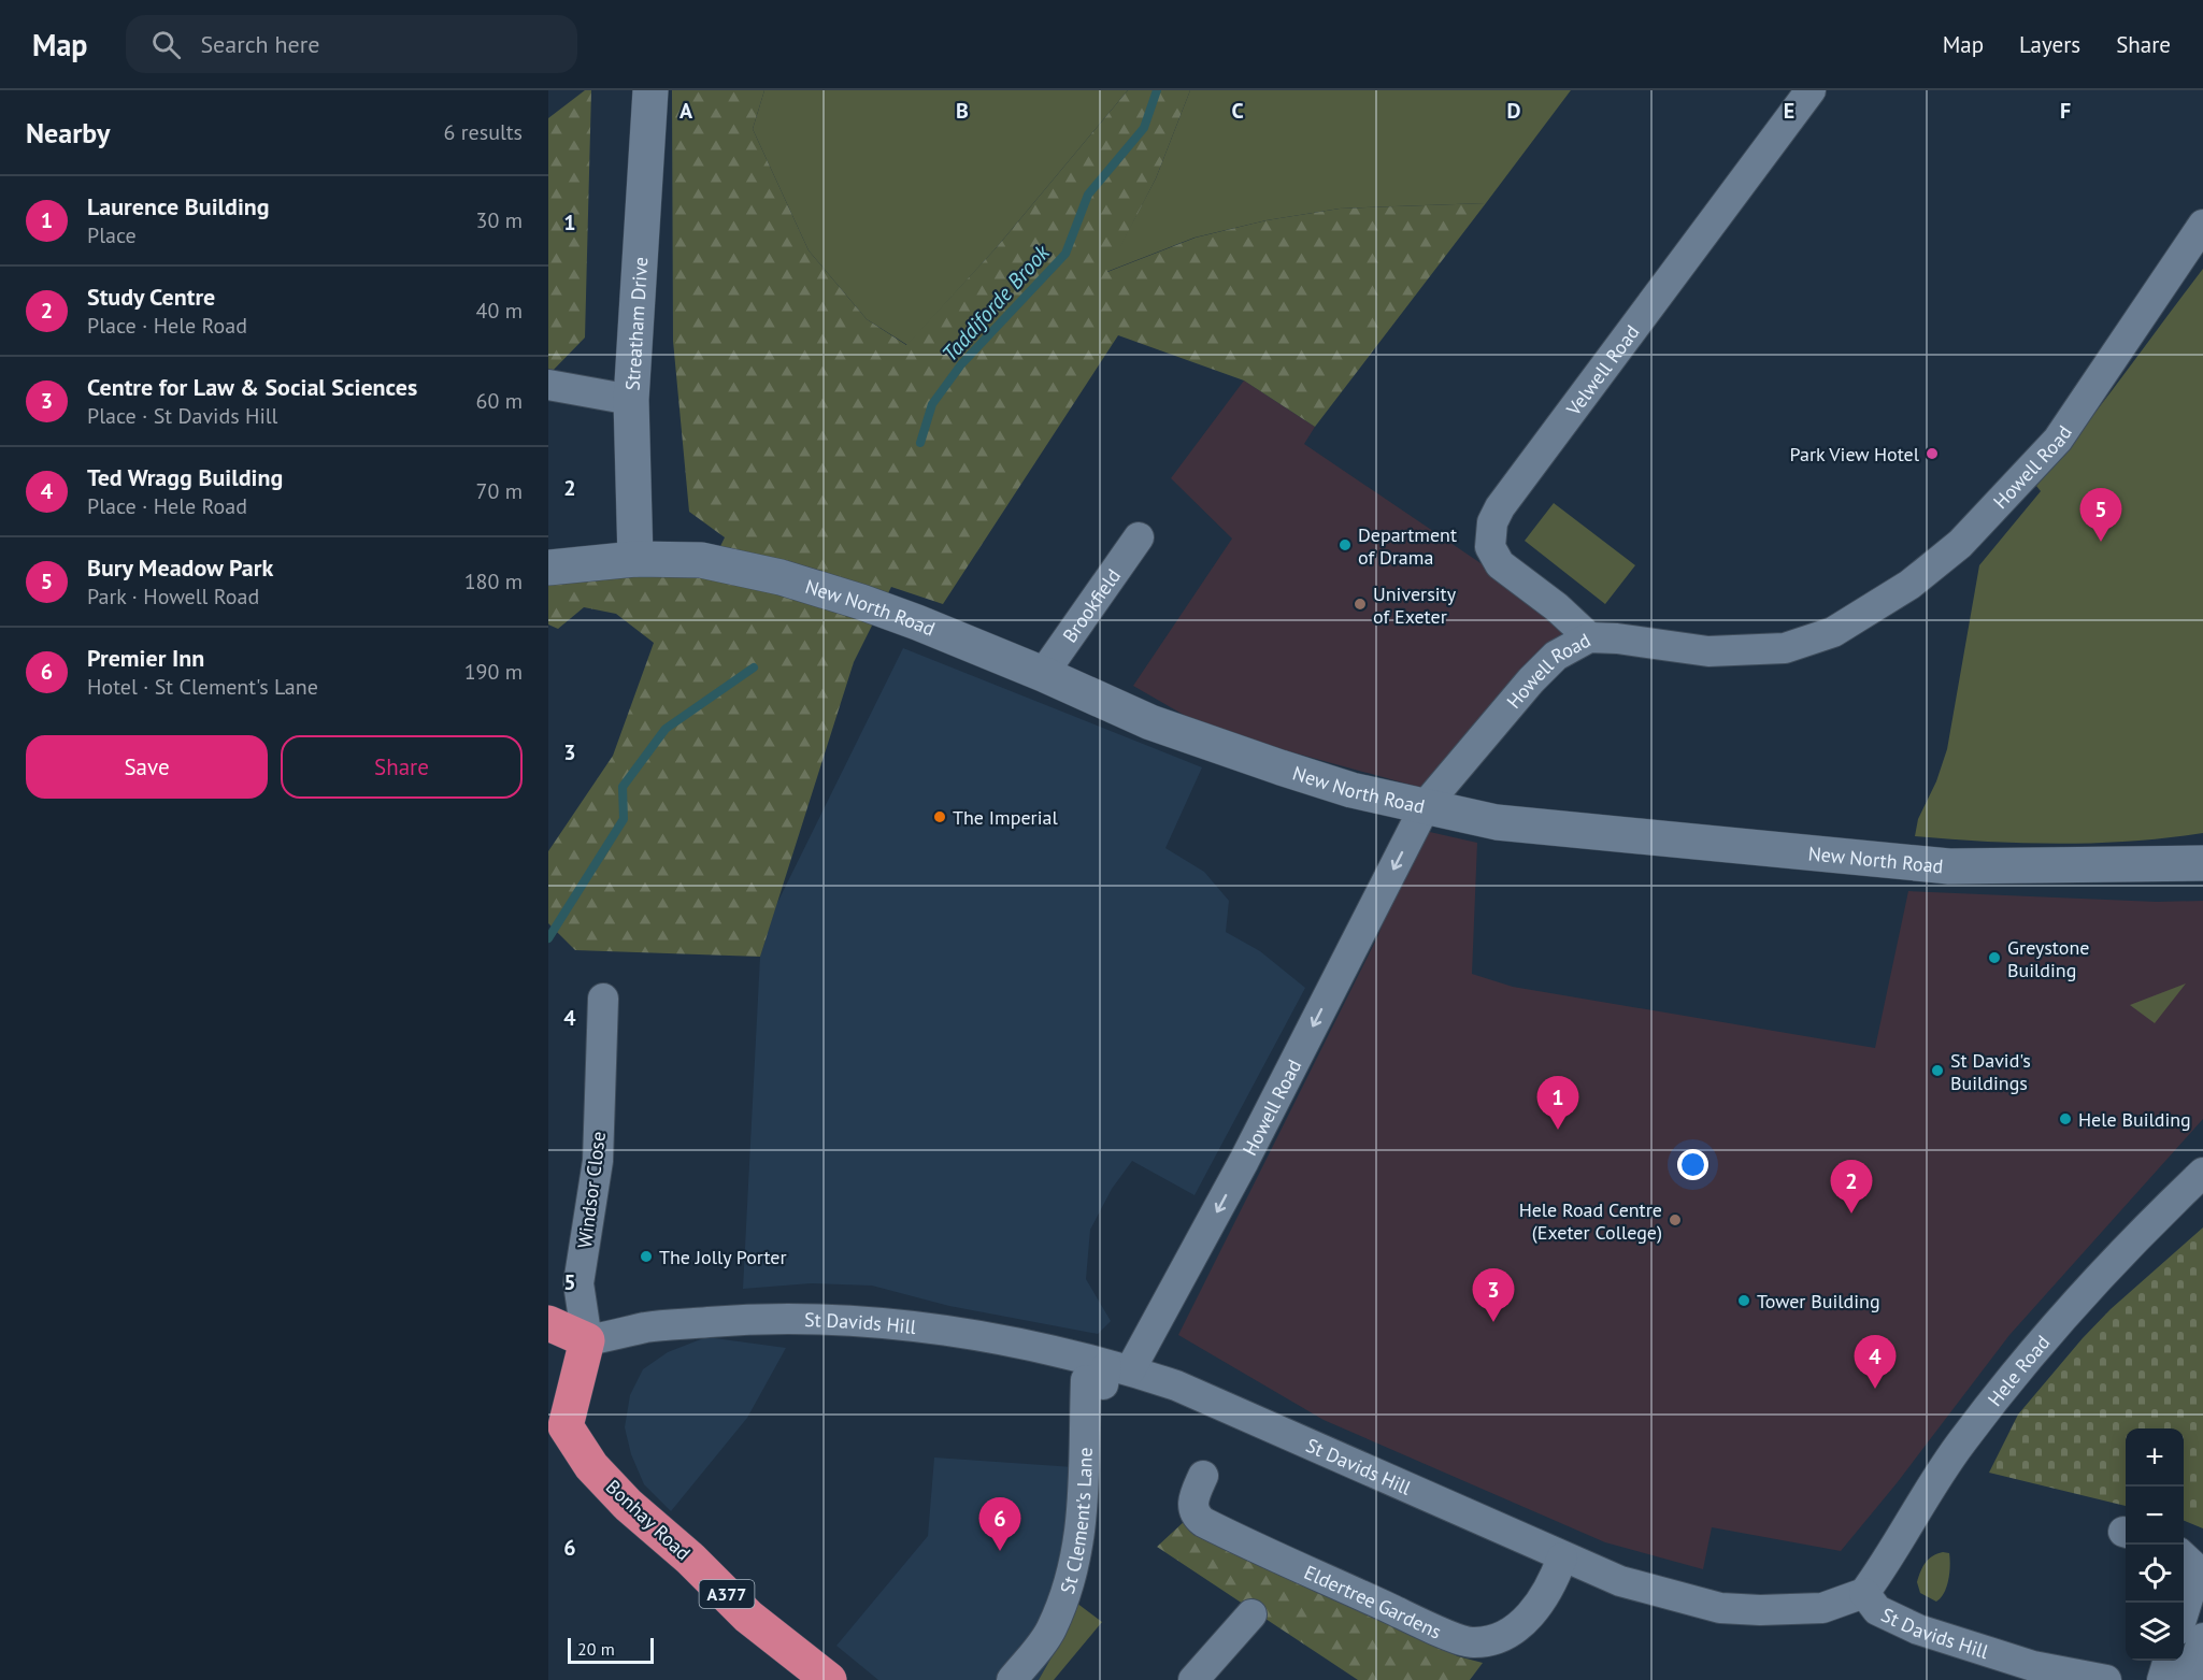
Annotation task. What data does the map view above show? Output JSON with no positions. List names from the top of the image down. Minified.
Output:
{"streets":{"highway":["Bonhay Road","A377"],"main road":["Streatham Drive","New North Road"],"street":["Velwell Road","Howell Road","Brookfield","Windsor Close","St Davids Hill","Hele Road","St Clement's Lane","Eldertree Gardens"]},"crossings":[["Streatham Drive","New North Road"],["Velwell Road","Howell Road"],["Howell Road","New North Road"],["Howell Road","St Davids Hill"],["Howell Road","St Clement's Lane"],["Brookfield","New North Road"],["Windsor Close","St Davids Hill"],["Windsor Close","A377"],["St Davids Hill","Hele Road"],["St Davids Hill","St Clement's Lane"],["St Davids Hill","A377"],["St Davids Hill","Eldertree Gardens"],["Bonhay Road","A377"]],"one_way":["Howell Road"],"water":["Taddiforde Brook"],"places":["Park View Hotel","Department of Drama","University of Exeter","The Imperial","Greystone Building","St David's Buildings","Hele Building","Hele Road Centre (Exeter College)","The Jolly Porter","Tower Building"],"scale_bar":"20 m","page":{"header":"Map","search":"Search here","nav":["Map","Layers","Share"],"heading":["Nearby","6 results"],"list":[{"mark":"1","name":"Laurence Building","note":"Place","value":"30 m"},{"mark":"2","name":"Study Centre","note":"Place · Hele Road","value":"40 m"},{"mark":"3","name":"Centre for Law & Social Sciences","note":"Place · St Davids Hill","value":"60 m"},{"mark":"4","name":"Ted Wragg Building","note":"Place · Hele Road","value":"70 m"},{"mark":"5","name":"Bury Meadow Park","note":"Park · Howell Road","value":"180 m"},{"mark":"6","name":"Premier Inn","note":"Hotel · St Clement's Lane","value":"190 m"}],"pins":["5","1","2","3","4","6"],"buttons":["Save","Share"],"map_buttons":["+","−"],"scale":"20 m"},"grid":{"columns":["A","B","C","D","E","F"],"rows":["1","2","3","4","5","6"]}}
